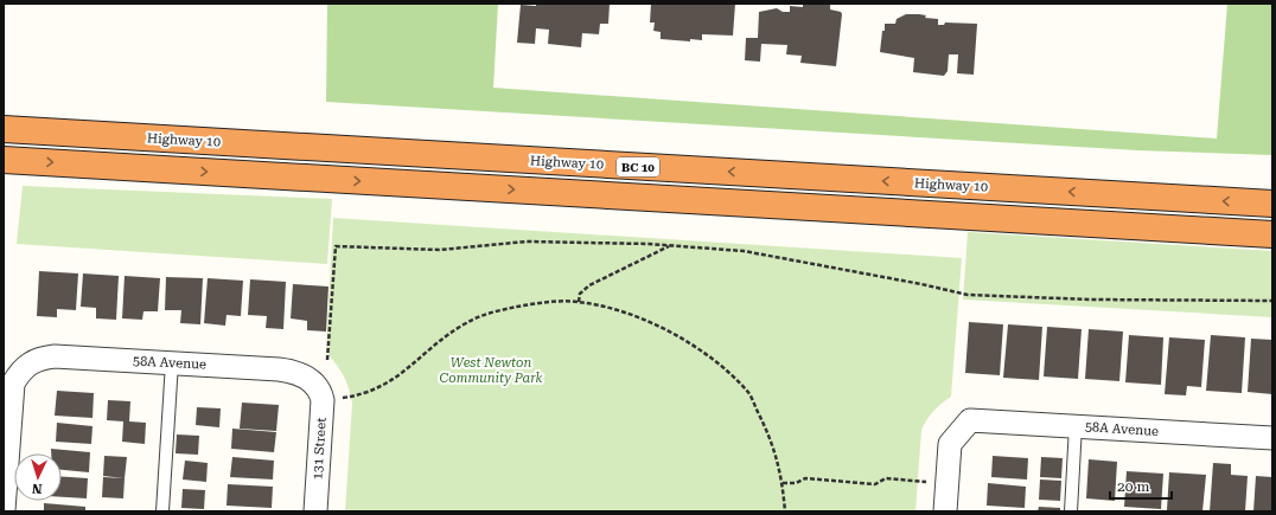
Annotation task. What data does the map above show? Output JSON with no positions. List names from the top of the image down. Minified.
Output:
{"streets":{"highway":["Highway 10","BC 10"],"street":["58A Avenue","131 Street"]},"crossings":[["58A Avenue","131 Street"]],"parks":["West Newton Community Park"],"scale_bar":"20 m","north":"bottom"}
